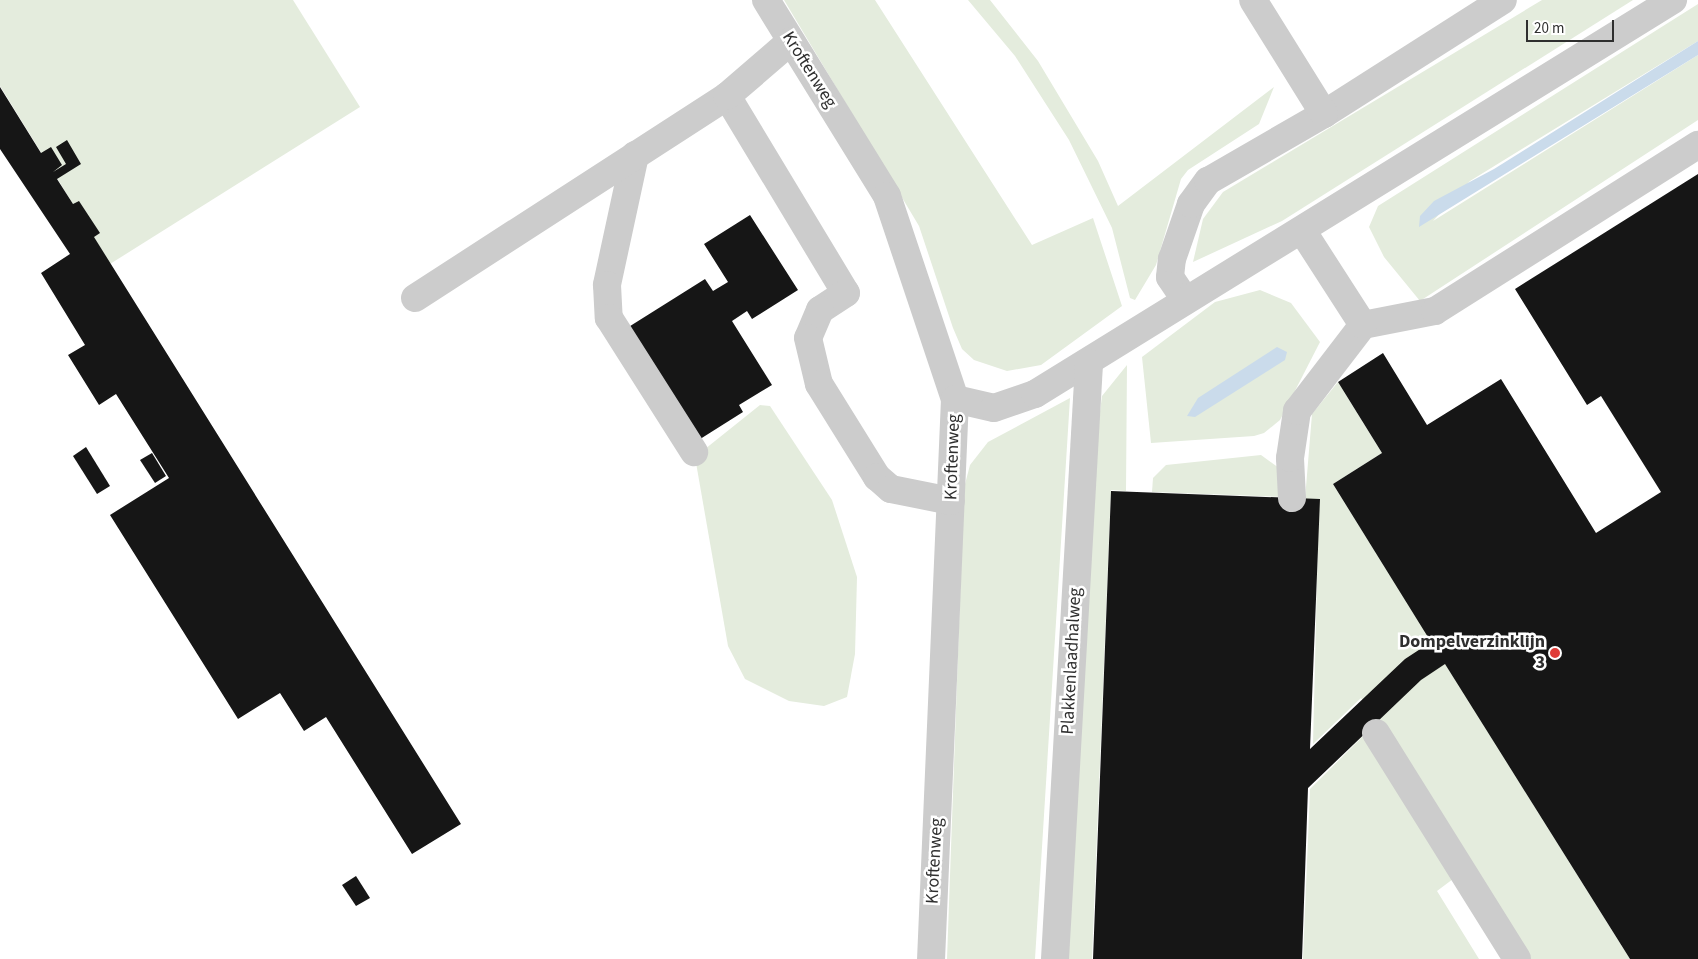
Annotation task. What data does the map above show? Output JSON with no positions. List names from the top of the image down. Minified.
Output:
{"streets":{"lane":["Kroftenweg","Plakkenlaadhalweg"]},"places":["Dompelverzinklijn 3"],"scale_bar":"20 m"}
